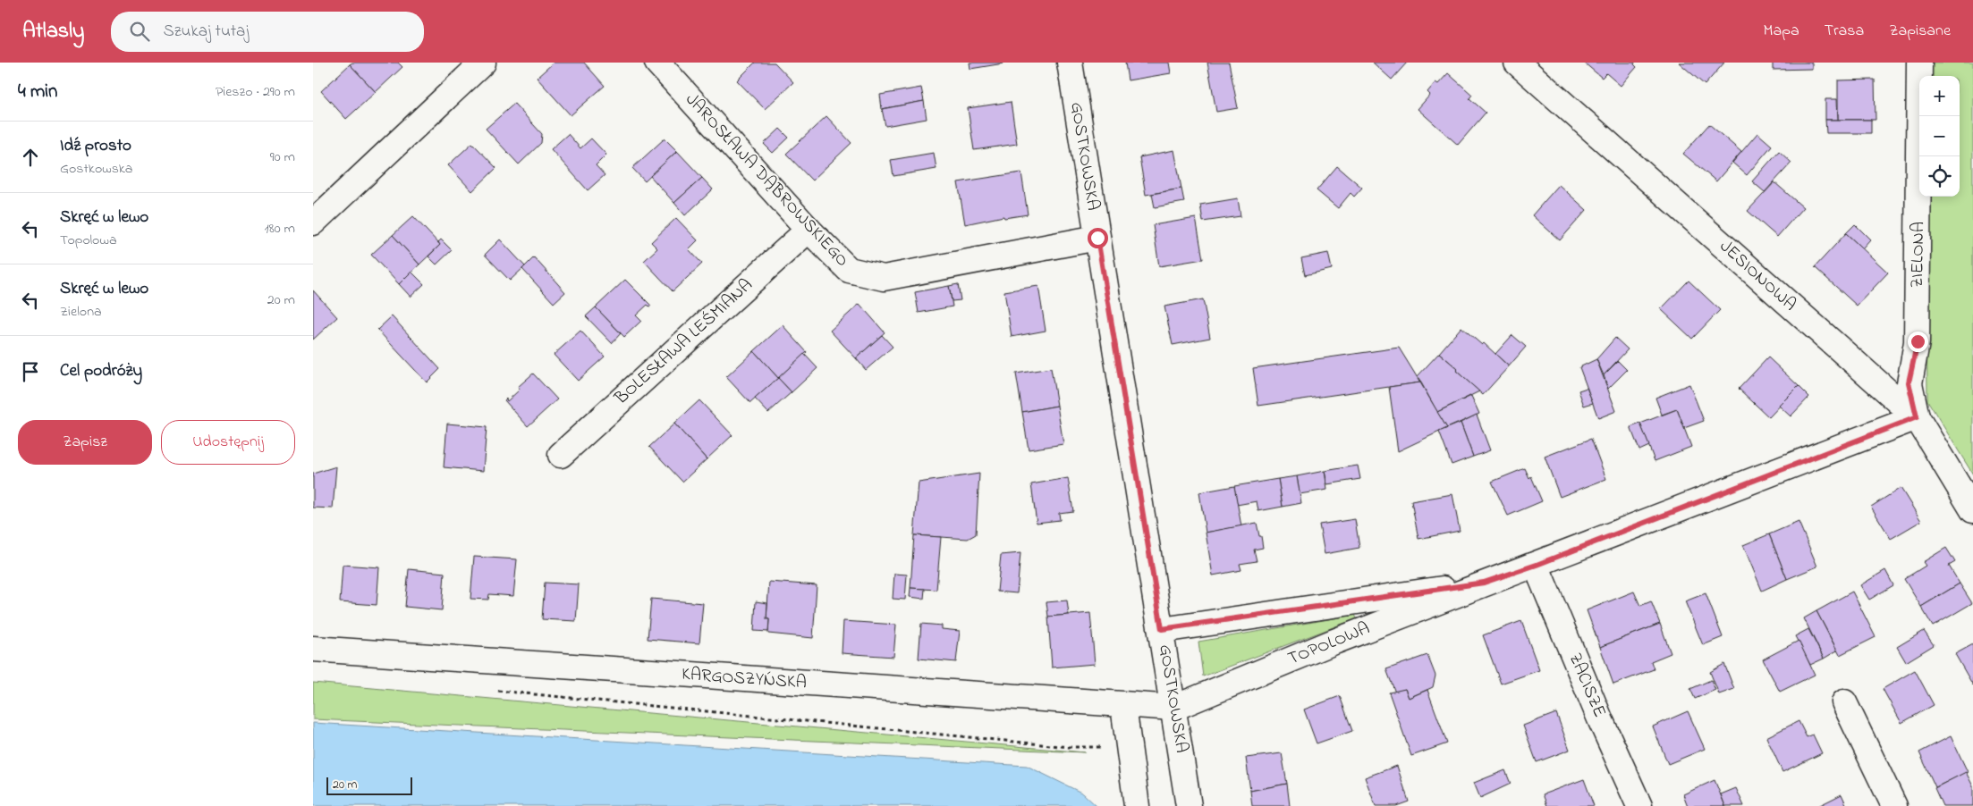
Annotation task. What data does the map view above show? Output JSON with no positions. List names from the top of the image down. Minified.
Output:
{"streets":{"street":["GOSTKOWSKA","JAROSŁAWA DĄBROWSKIEGO","ZIELONA","JESIONOWA","BOLESŁAWA LEŚMIANA","TOPOLOWA","KARGOSZYŃSKA","ZACISZE"]},"crossings":[["GOSTKOWSKA","JAROSŁAWA DĄBROWSKIEGO"],["GOSTKOWSKA","TOPOLOWA"],["GOSTKOWSKA","KARGOSZYŃSKA"],["JAROSŁAWA DĄBROWSKIEGO","BOLESŁAWA LEŚMIANA"],["ZIELONA","JESIONOWA"],["ZIELONA","TOPOLOWA"],["JESIONOWA","TOPOLOWA"],["TOPOLOWA","KARGOSZYŃSKA"],["TOPOLOWA","ZACISZE"]],"scale_bar":"20 m","page":{"header":"Atlasly","search":"Szukaj tutaj","nav":["Mapa","Trasa","Zapisane"],"heading":["4 min","Pieszo · 290 m"],"map_buttons":["+","−"],"list":[["Idź prosto","Gostkowska","90 m"],["Skręć w lewo","Topolowa","180 m"],["Skręć w lewo","Zielona","20 m"],"Cel podróży"],"buttons":["Zapisz","Udostępnij"],"scale":"20 m"}}
